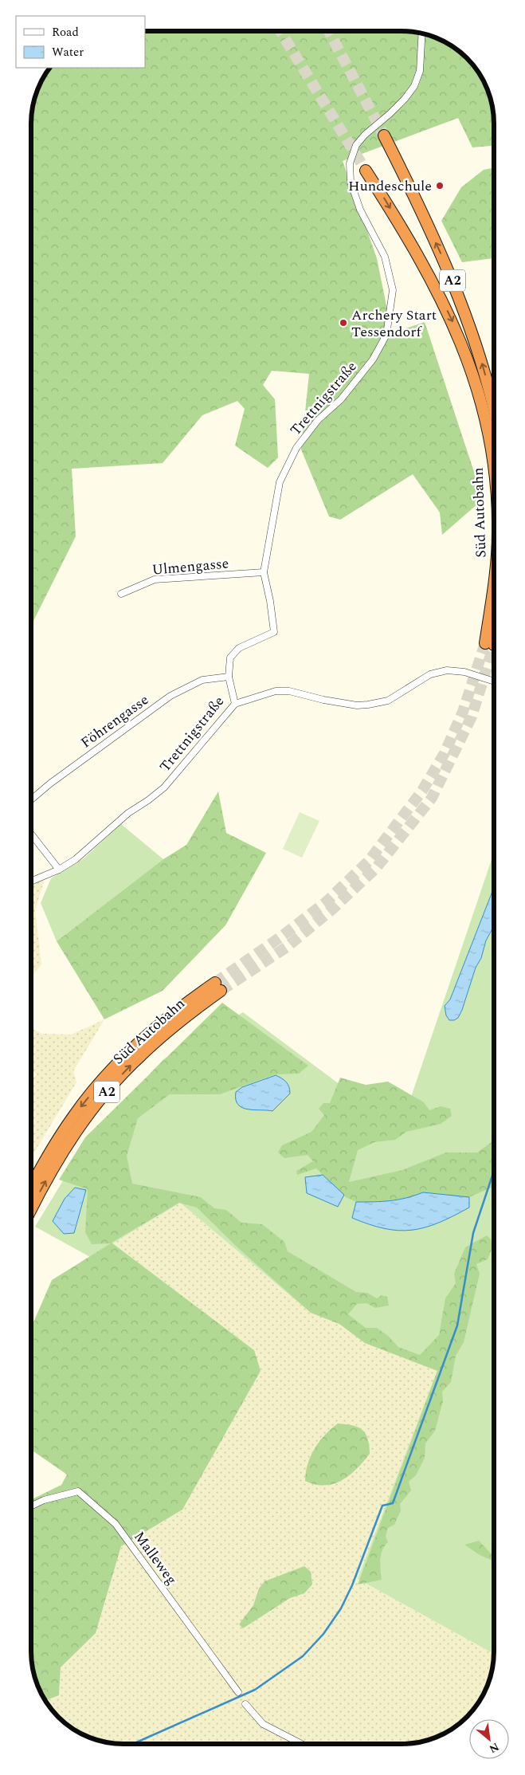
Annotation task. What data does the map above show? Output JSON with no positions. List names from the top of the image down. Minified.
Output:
{"streets":{"highway":["A2","Süd Autobahn"],"street":["Trettnigstraße","Ulmengasse","Föhrengasse","Malleweg"]},"crossings":[["Trettnigstraße","Ulmengasse"],["Trettnigstraße","Föhrengasse"]],"places":["Hundeschule","Archery Start Tessendorf"],"legend":["Road","Water"],"north":"bottom right"}
